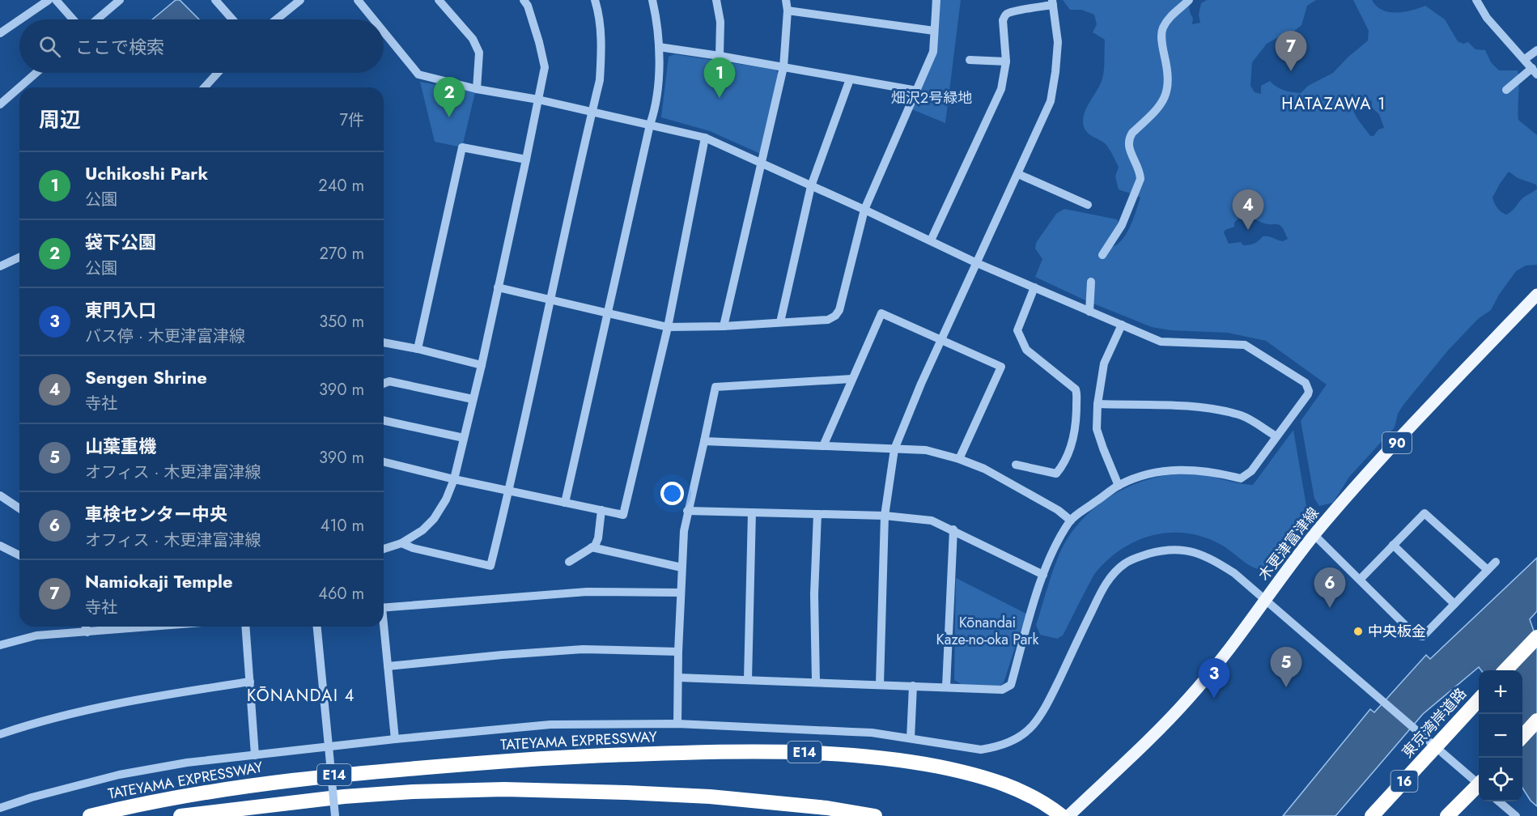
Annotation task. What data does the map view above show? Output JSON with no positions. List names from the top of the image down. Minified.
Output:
{"streets":{"highway":["東京湾岸道路","TATEYAMA EXPRESSWAY","E14","16"],"main road":["90","木更津富津線"]},"districts":["HATAZAWA 1","KŌNANDAI 4"],"parks":["畑沢２号緑地","Kōnandai Kaze-no-oka Park"],"places":["中央板金"],"page":{"search":"ここで検索","pins":["7","1","2","4","6","5","3"],"heading":["周辺","7件"],"list":[{"mark":"1","name":"Uchikoshi Park","note":"公園","value":"240 m"},{"mark":"2","name":"袋下公園","note":"公園","value":"270 m"},{"mark":"3","name":"東門入口","note":"バス停 · 木更津富津線","value":"350 m"},{"mark":"4","name":"Sengen Shrine","note":"寺社","value":"390 m"},{"mark":"5","name":"山葉重機","note":"オフィス · 木更津富津線","value":"390 m"},{"mark":"6","name":"車検センター中央","note":"オフィス · 木更津富津線","value":"410 m"},{"mark":"7","name":"Namiokaji Temple","note":"寺社","value":"460 m"}],"map_buttons":["+","−"]}}
